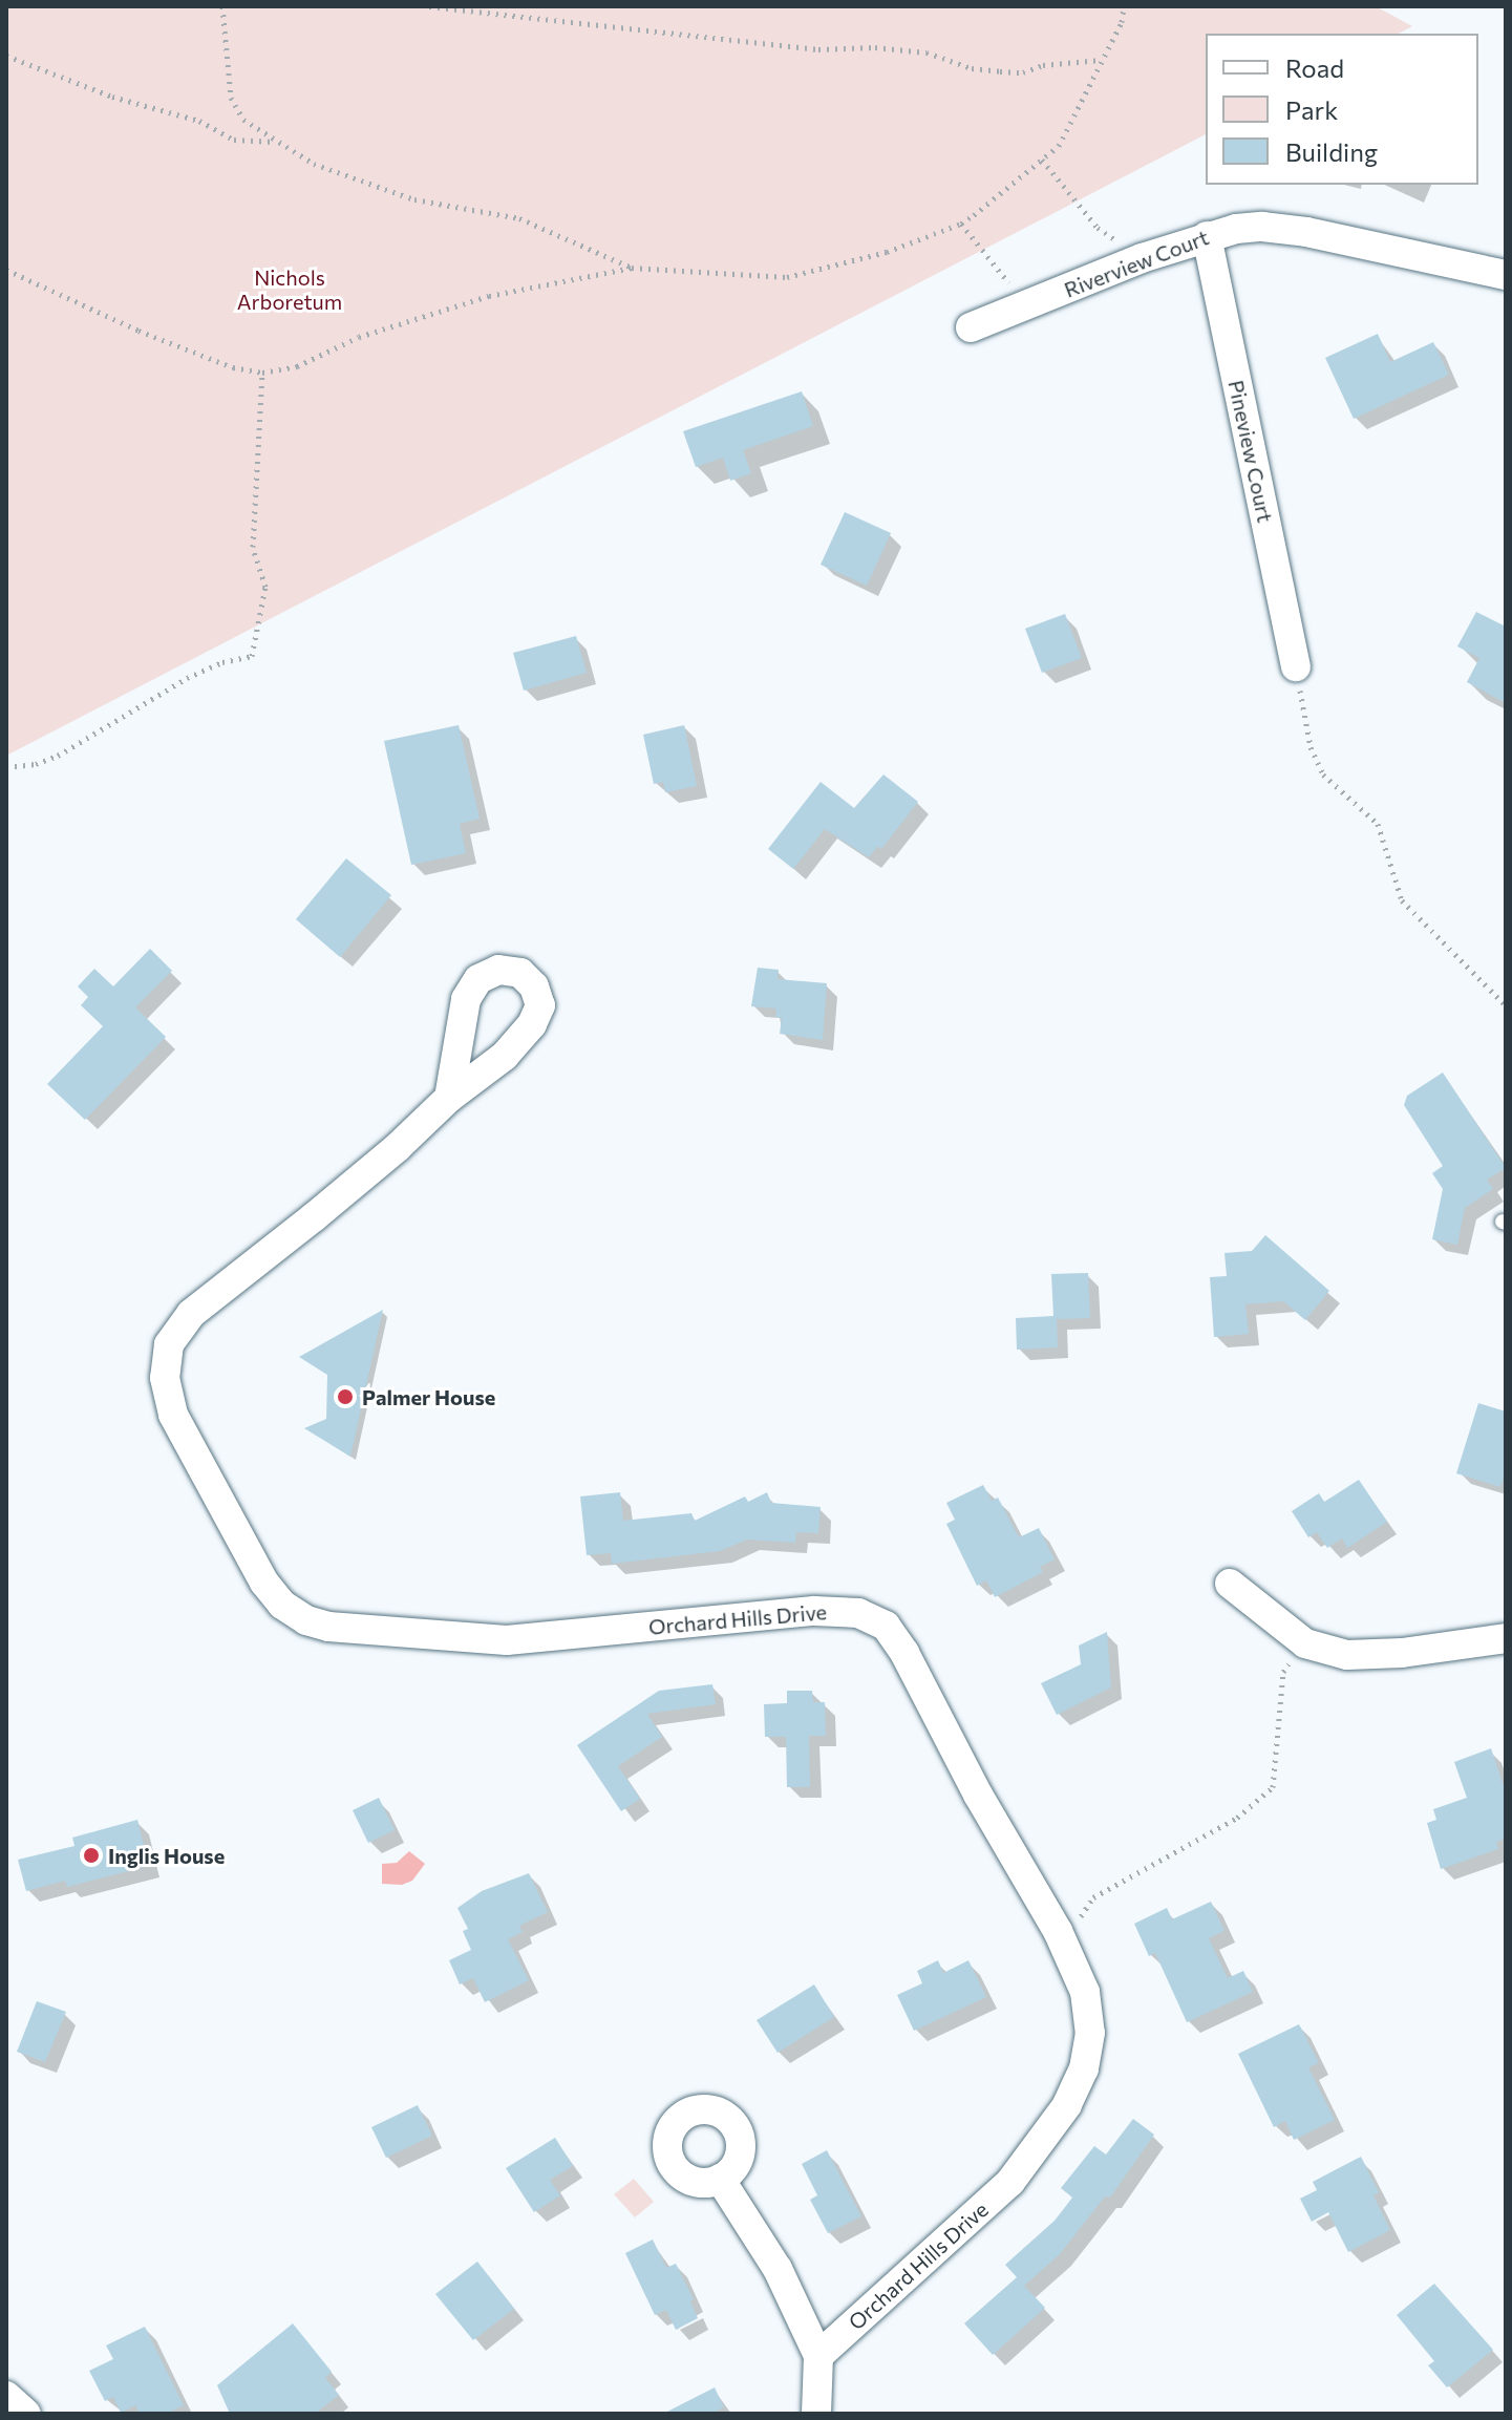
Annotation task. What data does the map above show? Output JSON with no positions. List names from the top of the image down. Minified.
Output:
{"streets":{"street":["Riverview Court","Pineview Court","Orchard Hills Drive"]},"crossings":[["Riverview Court","Pineview Court"]],"parks":["Nichols Arboretum"],"places":["Palmer House","Inglis House"],"legend":["Road","Park","Building"]}
